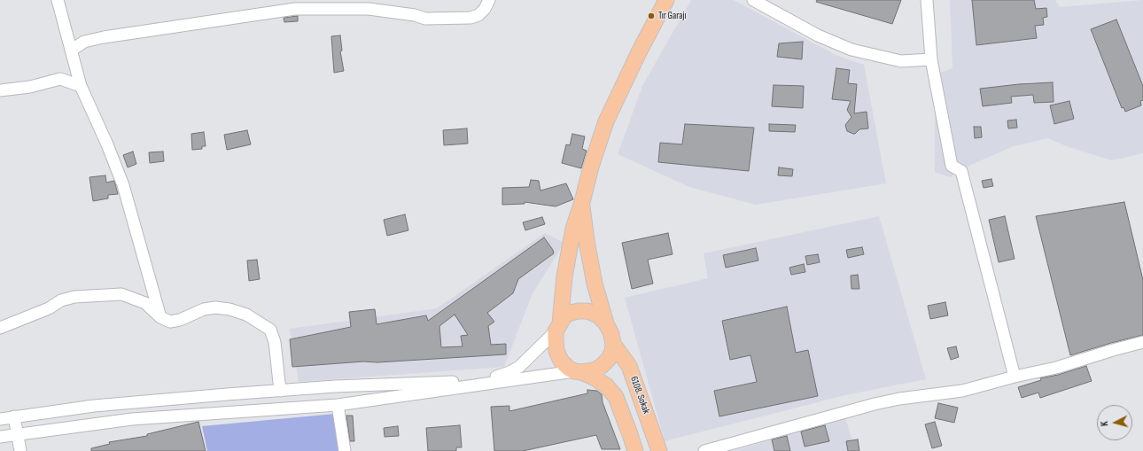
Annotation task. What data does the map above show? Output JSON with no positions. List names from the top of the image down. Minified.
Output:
{"streets":{"main road":["6108. Sokak"]},"places":["Tır Garajı"],"north":"left"}
